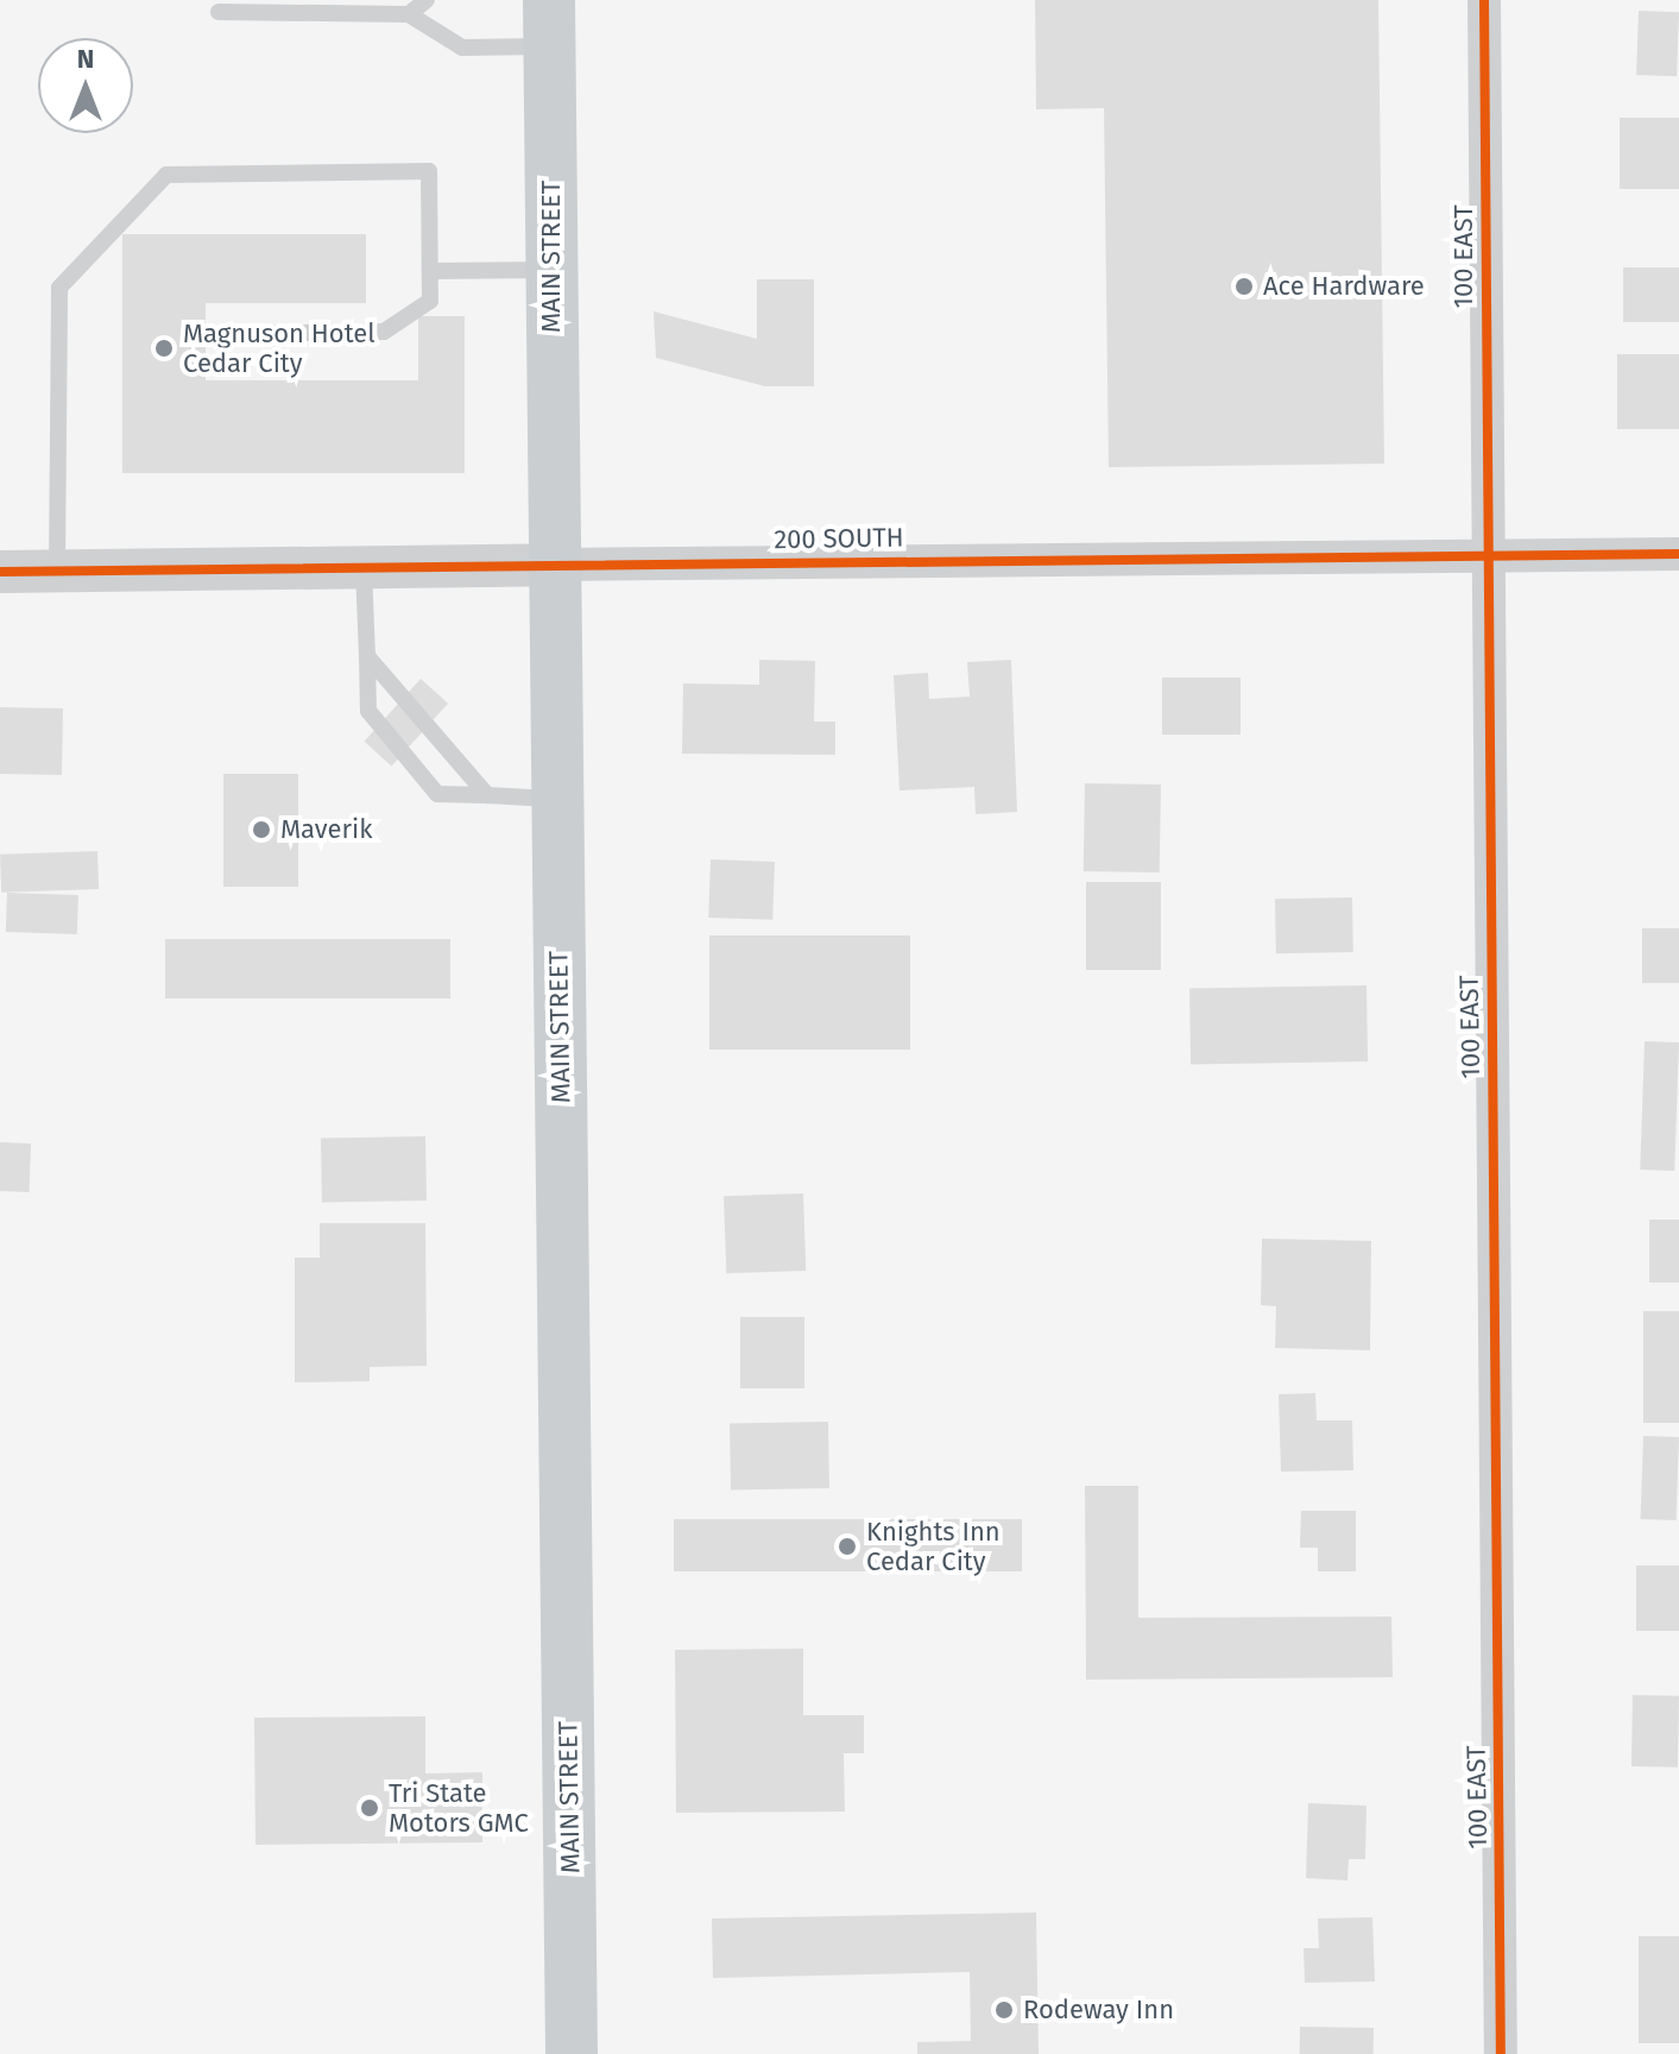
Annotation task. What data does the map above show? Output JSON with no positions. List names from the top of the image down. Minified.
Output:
{"streets":{"main road":["MAIN STREET"],"street":["100 EAST","200 SOUTH"]},"crossings":[["MAIN STREET","200 SOUTH"],["100 EAST","200 SOUTH"]],"places":["Ace Hardware","Magnuson Hotel Cedar City","Maverik","Knights Inn Cedar City","Tri State Motors GMC","Rodeway Inn"],"north":"top"}
